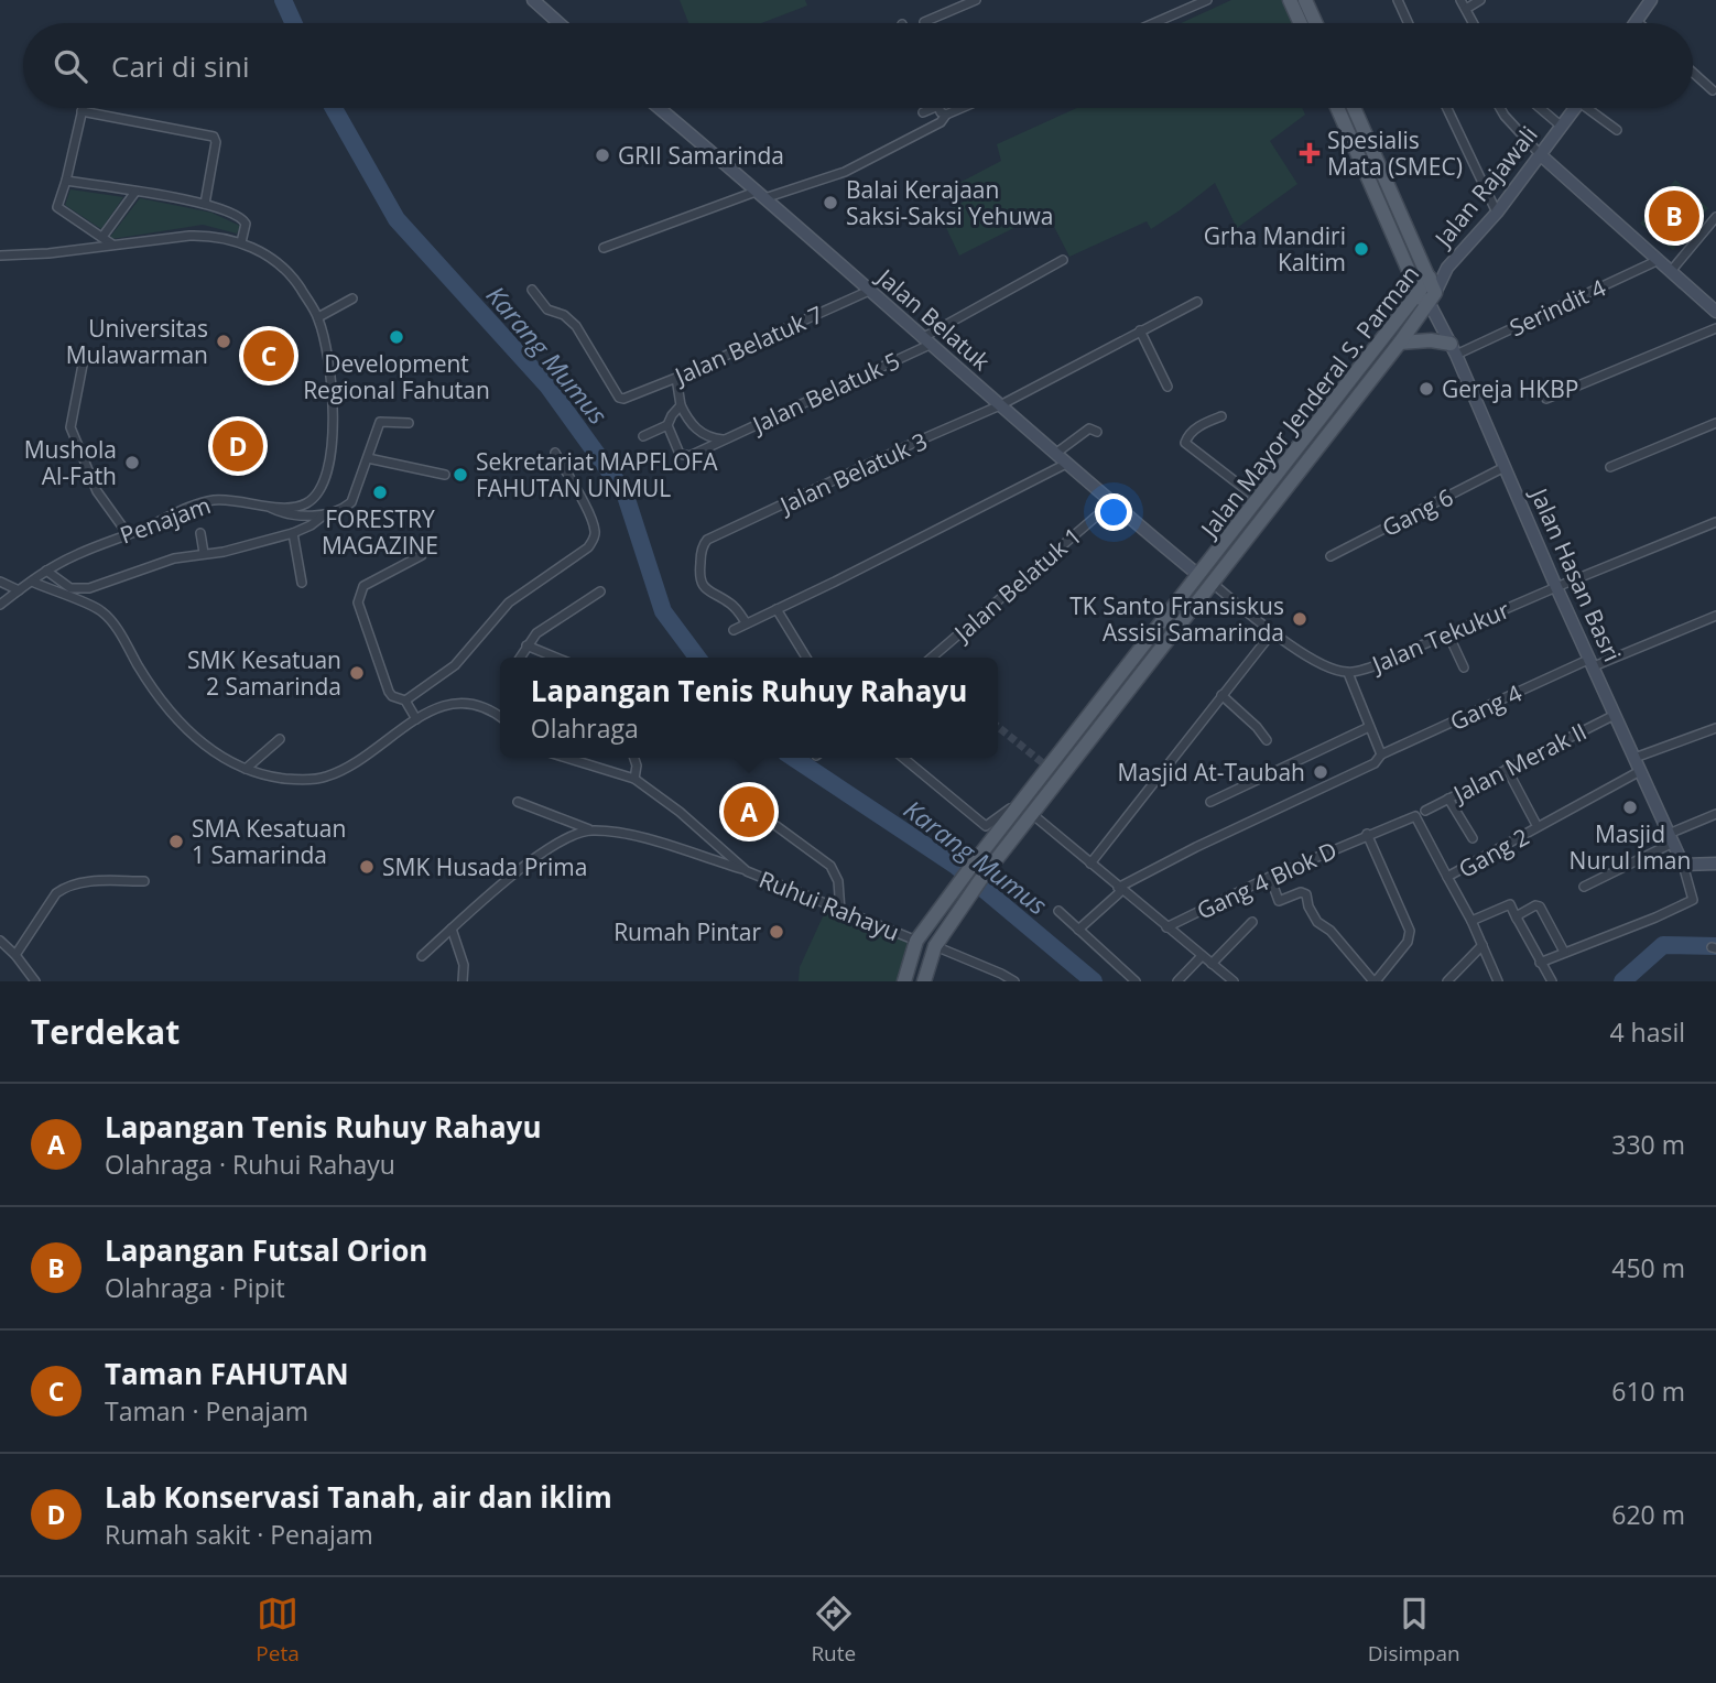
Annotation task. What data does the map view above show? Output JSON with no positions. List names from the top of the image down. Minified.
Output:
{"streets":{"main road":["Jalan Mayor Jenderal S. Parman"],"street":["Jalan Rajawali","Serindit 4","Jalan Belatuk","Jalan Belatuk 7","Jalan Belatuk 5","Jalan Belatuk 3","Gang 6","Penajam","Jalan Hasan Basri","Jalan Belatuk 1","Jalan Tekukur","Gang 4","Jalan Merak II","Gang 2","Gang 4 Blok D","Ruhui Rahayu"]},"crossings":[["Jalan Rajawali","Jalan Mayor Jenderal S. Parman"],["Serindit 4","Jalan Hasan Basri"],["Jalan Belatuk","Jalan Belatuk 7"],["Jalan Belatuk","Jalan Belatuk 5"],["Jalan Belatuk","Jalan Mayor Jenderal S. Parman"],["Jalan Belatuk","Jalan Belatuk 3"],["Jalan Belatuk","Jalan Belatuk 1"],["Jalan Mayor Jenderal S. Parman","Jalan Hasan Basri"],["Jalan Mayor Jenderal S. Parman","Jalan Tekukur"],["Jalan Mayor Jenderal S. Parman","Ruhui Rahayu"],["Gang 6","Jalan Hasan Basri"],["Jalan Hasan Basri","Jalan Tekukur"],["Jalan Hasan Basri","Gang 4"],["Jalan Hasan Basri","Jalan Merak II"],["Jalan Hasan Basri","Gang 2"],["Gang 2","Gang 4 Blok D"]],"water":["Karang Mumus"],"places":{"health":["Spesialis Mata (SMEC)"],"other":["GRII Samarinda","Balai Kerajaan Saksi-Saksi Yehuwa","Grha Mandiri Kaltim","Development Regional Fahutan","Universitas Mulawarman","Gereja HKBP","Mushola Al-Fath","Sekretariat MAPFLOFA FAHUTAN UNMUL","FORESTRY MAGAZINE","TK Santo Fransiskus Assisi Samarinda","SMK Kesatuan 2 Samarinda","Masjid At-Taubah","Masjid Nurul Iman","SMA Kesatuan 1 Samarinda","SMK Husada Prima","Rumah Pintar"]},"page":{"search":"Cari di sini","pins":["B","C","D","A"],"popup":["Lapangan Tenis Ruhuy Rahayu","Olahraga"],"heading":["Terdekat","4 hasil"],"list":[{"mark":"A","name":"Lapangan Tenis Ruhuy Rahayu","note":"Olahraga · Ruhui Rahayu","value":"330 m"},{"mark":"B","name":"Lapangan Futsal Orion","note":"Olahraga · Pipit","value":"450 m"},{"mark":"C","name":"Taman FAHUTAN","note":"Taman · Penajam","value":"610 m"},{"mark":"D","name":"Lab Konservasi Tanah, air dan iklim","note":"Rumah sakit · Penajam","value":"620 m"}],"nav":["Peta","Rute","Disimpan"]}}
